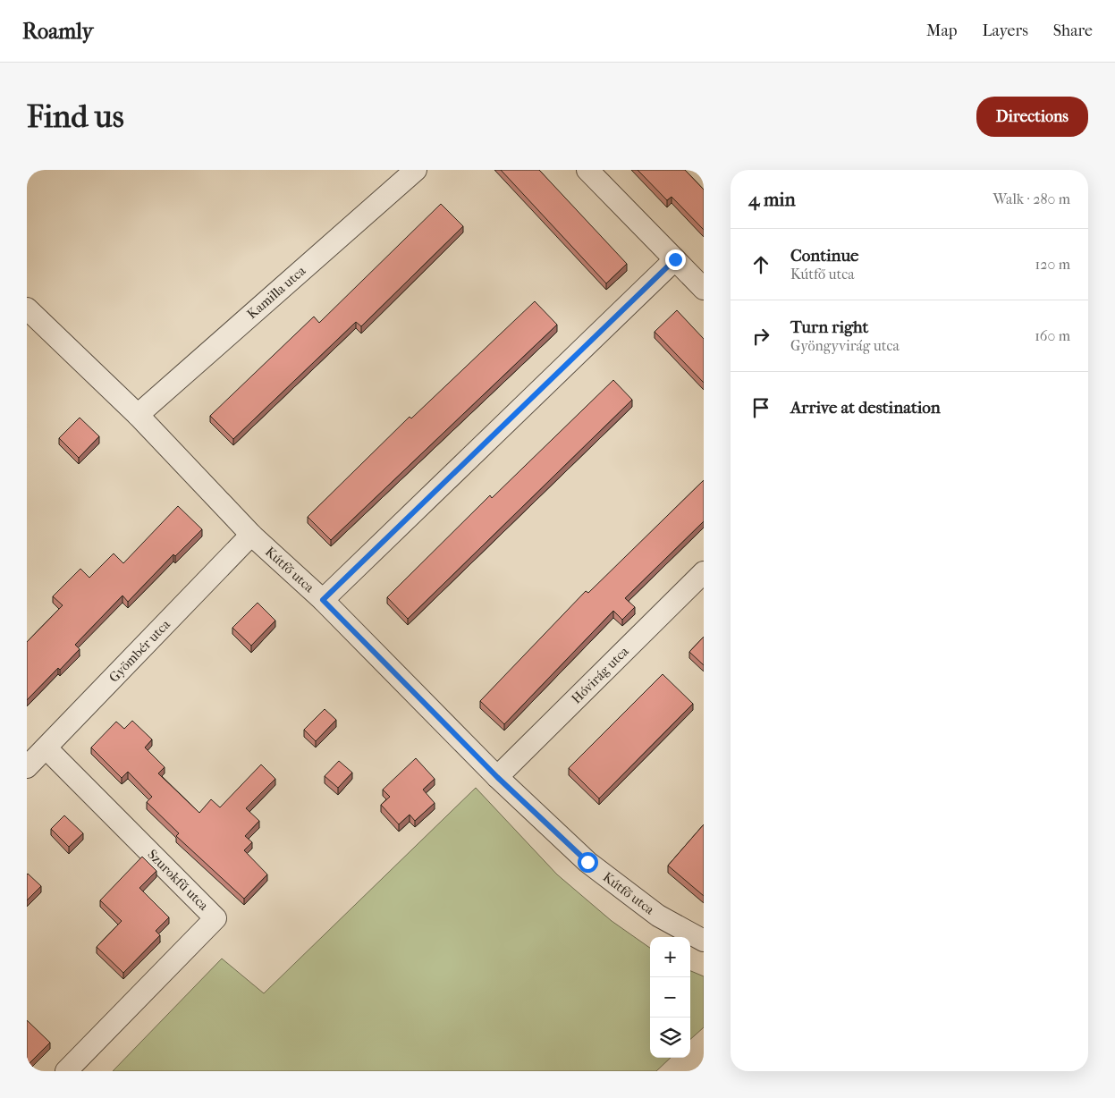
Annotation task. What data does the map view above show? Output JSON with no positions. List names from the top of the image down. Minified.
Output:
{"streets":{"street":["Kamilla utca","Kútfő utca","Gyömbér utca","Hóvirág utca","Szurokfű utca"]},"crossings":[["Kamilla utca","Kútfő utca"],["Kútfő utca","Gyömbér utca"],["Kútfő utca","Hóvirág utca"],["Gyömbér utca","Szurokfű utca"]],"page":{"header":"Roamly","nav":["Map","Layers","Share"],"buttons":"Directions","title":"Find us","heading":["4 min","Walk · 280 m"],"list":[["Continue","Kútfő utca","120 m"],["Turn right","Gyöngyvirág utca","160 m"],"Arrive at destination"],"map_buttons":["+","−"]}}
